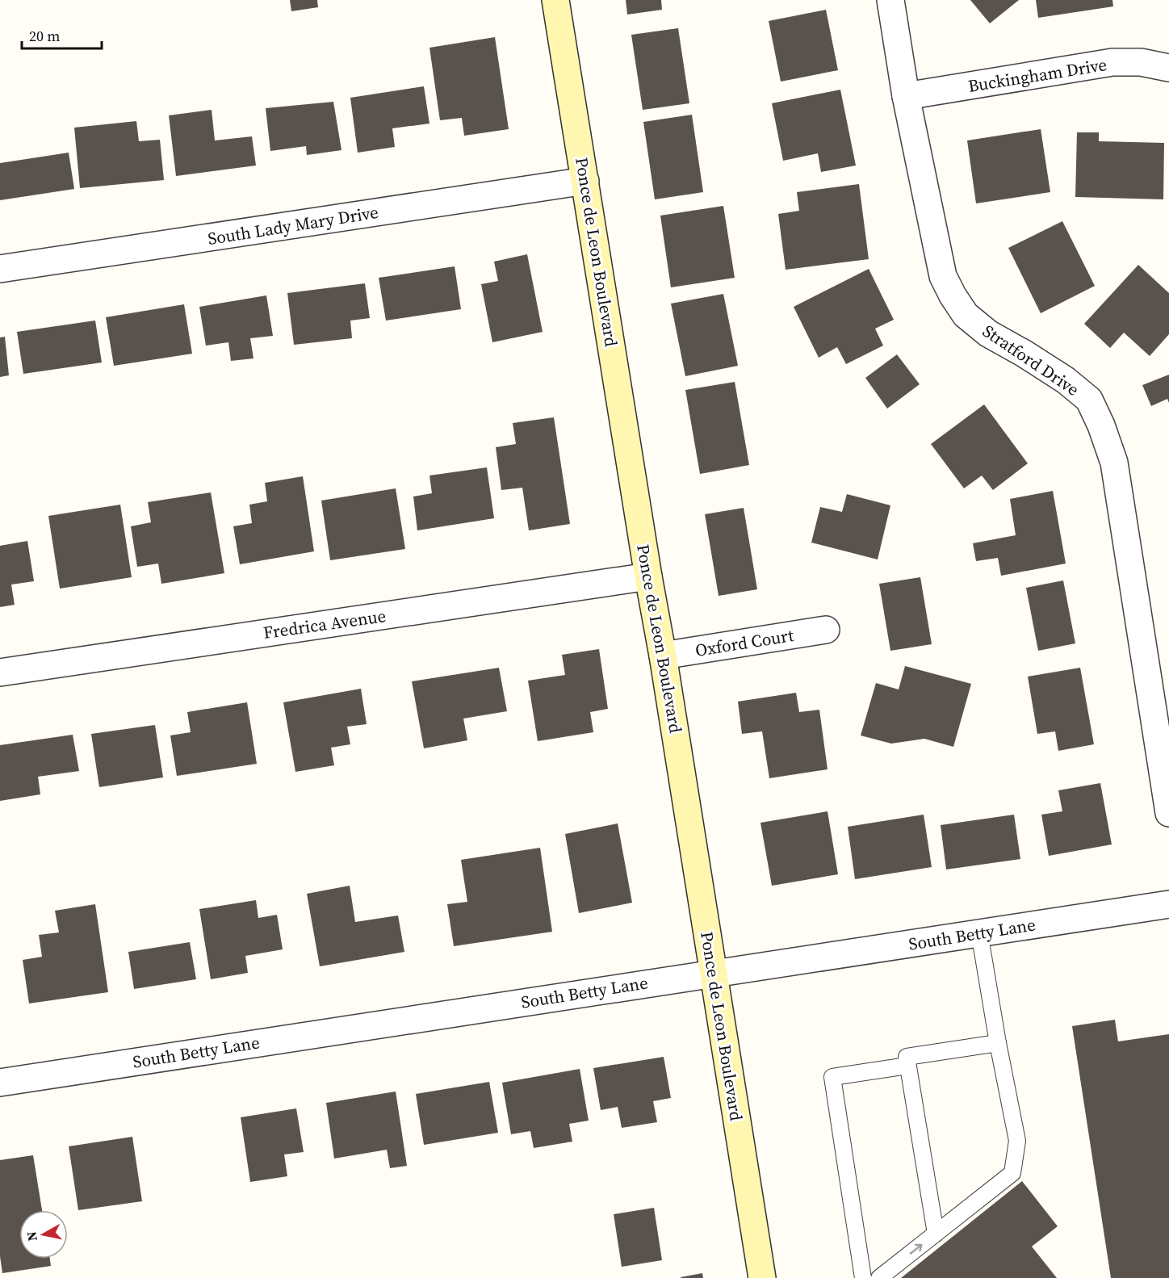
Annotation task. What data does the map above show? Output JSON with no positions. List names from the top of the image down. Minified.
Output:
{"streets":{"street":["Buckingham Drive","South Lady Mary Drive","Ponce de Leon Boulevard","Stratford Drive","Fredrica Avenue","Oxford Court","South Betty Lane"]},"crossings":[["Buckingham Drive","Stratford Drive"],["South Lady Mary Drive","Ponce de Leon Boulevard"],["Ponce de Leon Boulevard","Fredrica Avenue"],["Ponce de Leon Boulevard","Oxford Court"],["Ponce de Leon Boulevard","South Betty Lane"]],"scale_bar":"20 m","north":"left"}
